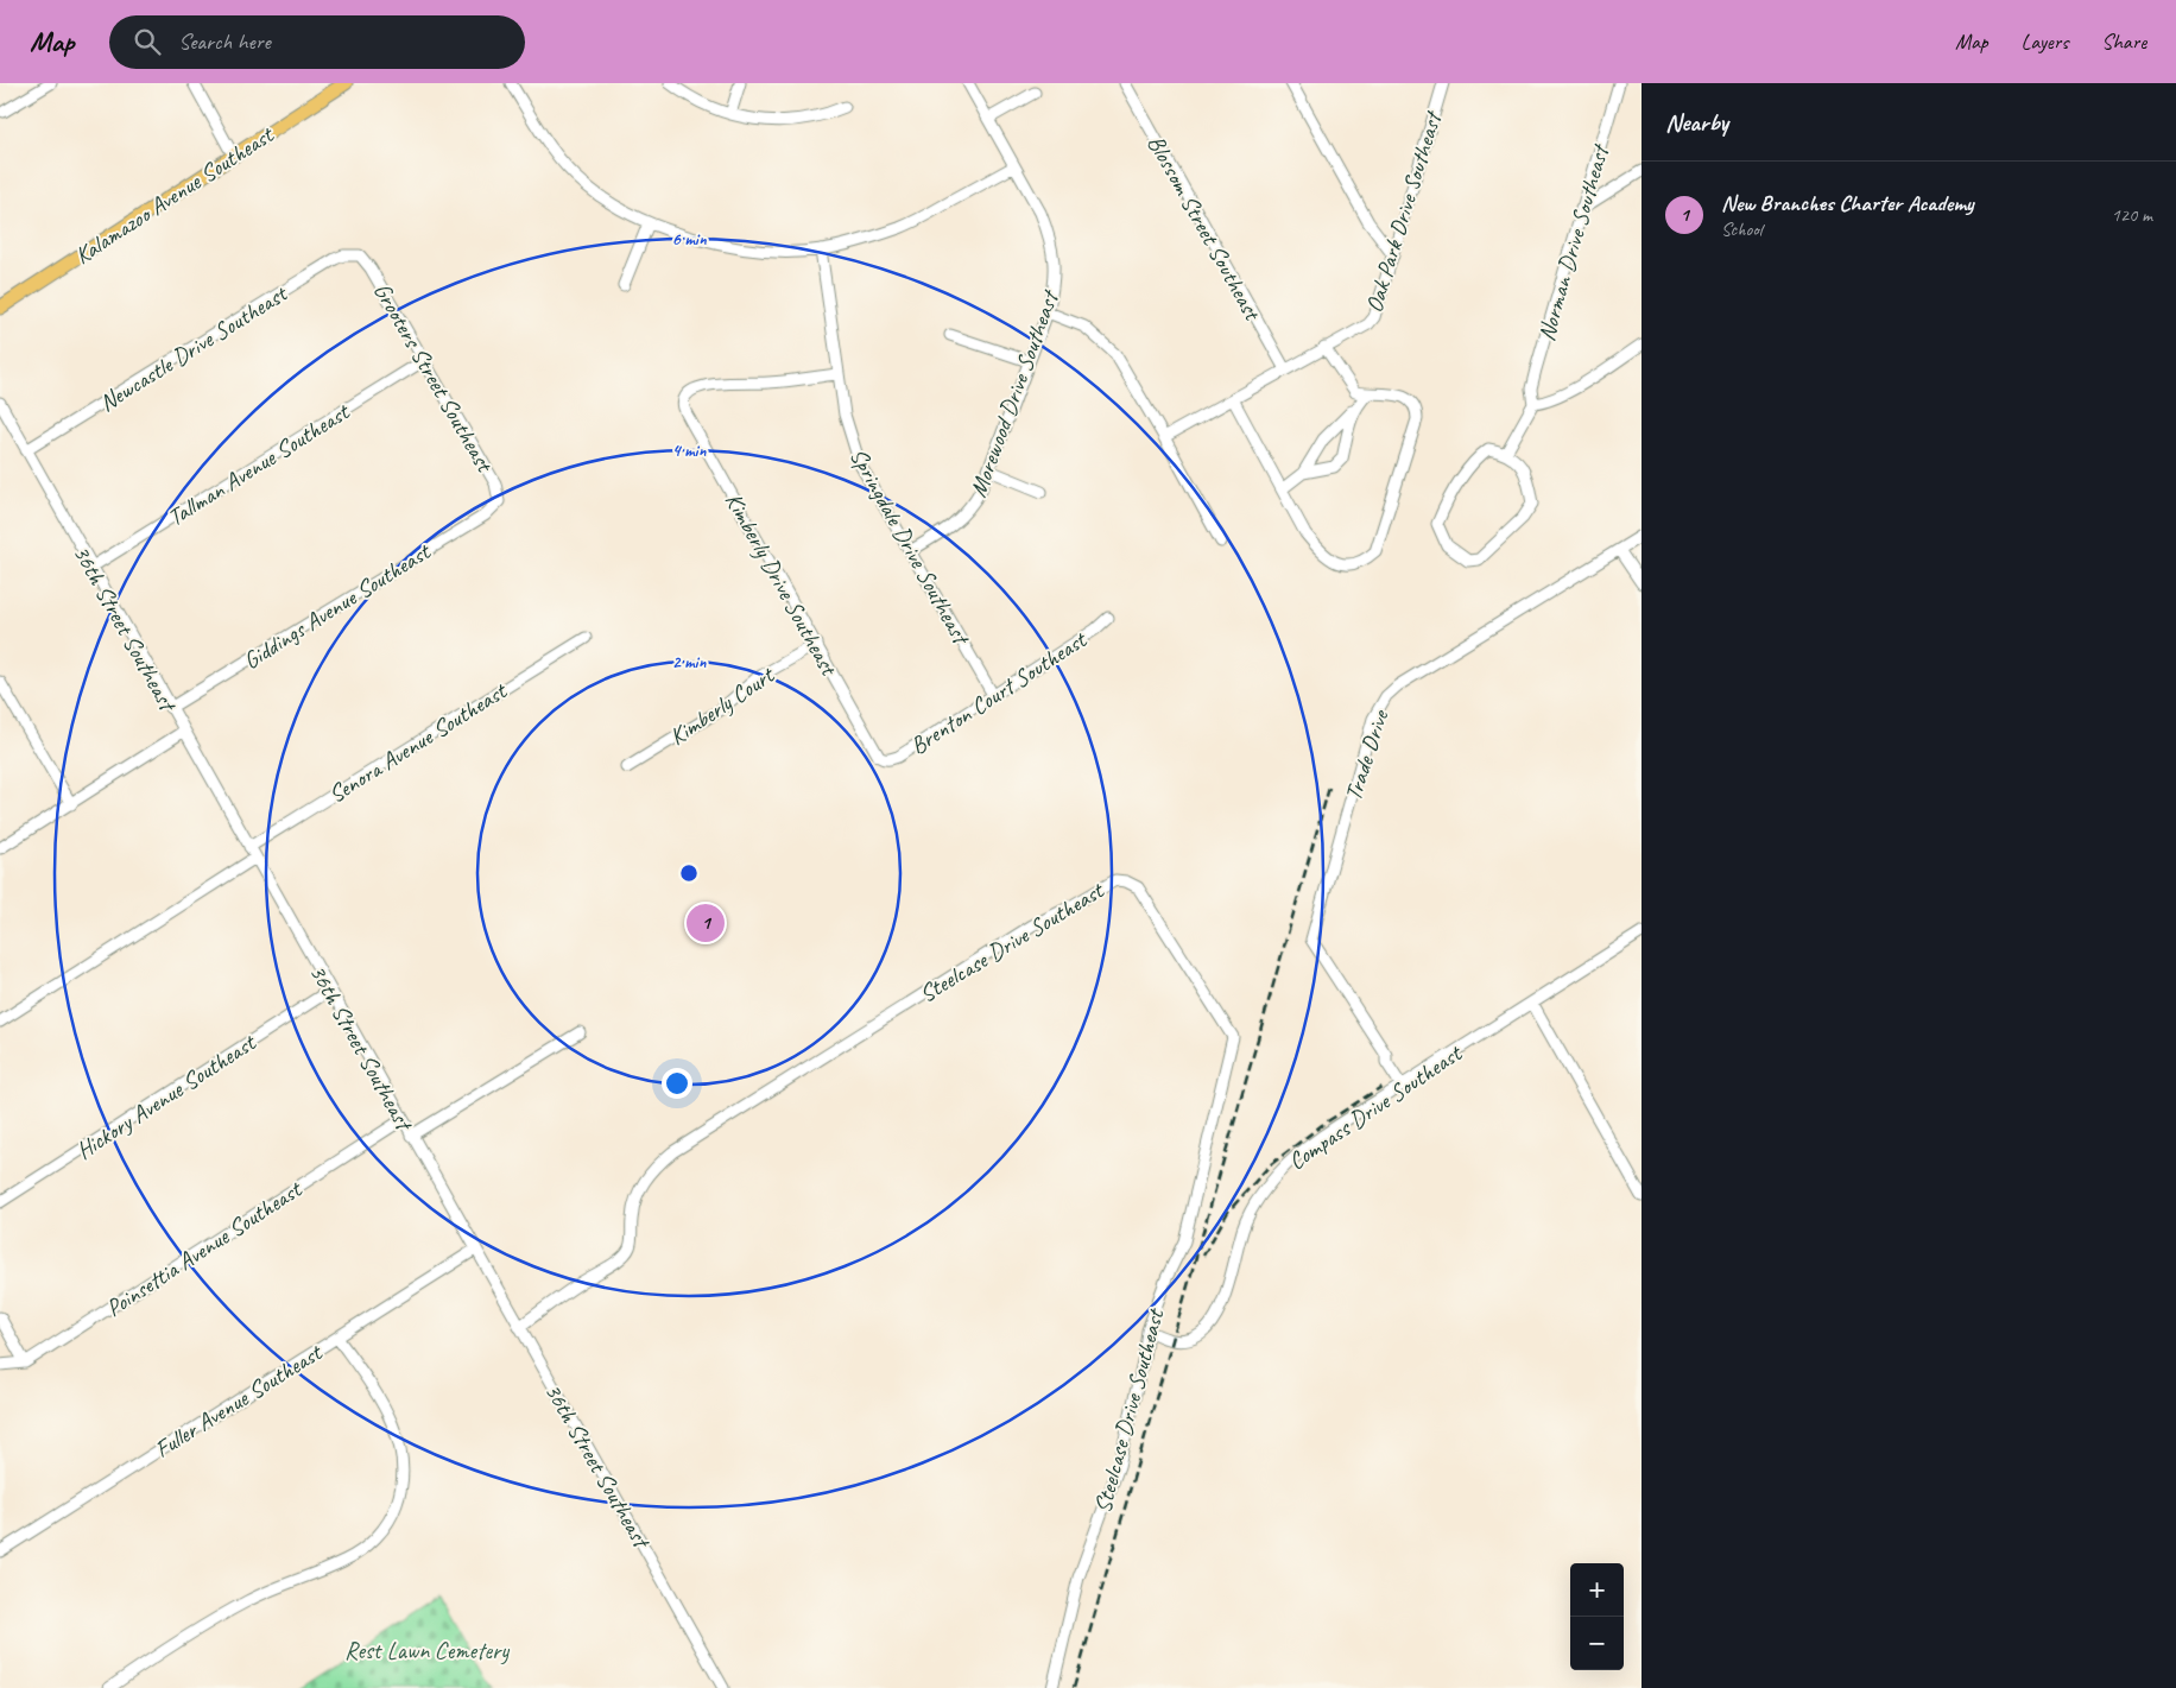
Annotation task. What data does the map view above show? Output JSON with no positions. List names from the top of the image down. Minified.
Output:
{"streets":{"main road":["Kalamazoo Avenue Southeast"],"street":["Oak Park Drive Southeast","Blossom Street Southeast","Norman Drive Southeast","Newcastle Drive Southeast","Grooters Street Southeast","Morewood Drive Southeast","Tallman Avenue Southeast","Springdale Drive Southeast","Kimberly Drive Southeast","Giddings Avenue Southeast","36th Street Southeast","Brenton Court Southeast","Kimberly Court","Senora Avenue Southeast","Trade Drive","Steelcase Drive Southeast","Hickory Avenue Southeast","Compass Drive Southeast","Poinsettia Avenue Southeast","Fuller Avenue Southeast"]},"crossings":[["Oak Park Drive Southeast","Blossom Street Southeast"],["Newcastle Drive Southeast","Grooters Street Southeast"],["Newcastle Drive Southeast","36th Street Southeast"],["Grooters Street Southeast","Tallman Avenue Southeast"],["Grooters Street Southeast","Giddings Avenue Southeast"],["Morewood Drive Southeast","Springdale Drive Southeast"],["Tallman Avenue Southeast","36th Street Southeast"],["Springdale Drive Southeast","Kimberly Drive Southeast"],["Springdale Drive Southeast","Brenton Court Southeast"],["Kimberly Drive Southeast","Brenton Court Southeast"],["Kimberly Drive Southeast","Kimberly Court"],["Giddings Avenue Southeast","36th Street Southeast"],["36th Street Southeast","Senora Avenue Southeast"],["36th Street Southeast","Steelcase Drive Southeast"],["36th Street Southeast","Hickory Avenue Southeast"],["36th Street Southeast","Poinsettia Avenue Southeast"],["36th Street Southeast","Fuller Avenue Southeast"],["Trade Drive","Compass Drive Southeast"],["Steelcase Drive Southeast","Compass Drive Southeast"]],"parks":["Rest Lawn Cemetery"],"page":{"header":"Map","search":"Search here","nav":["Map","Layers","Share"],"heading":"Nearby","list":[{"mark":"1","name":"New Branches Charter Academy","note":"School","value":"120 m"}],"pins":"1","map_buttons":["+","−"]},"rings":["6 min","4 min","2 min"]}
